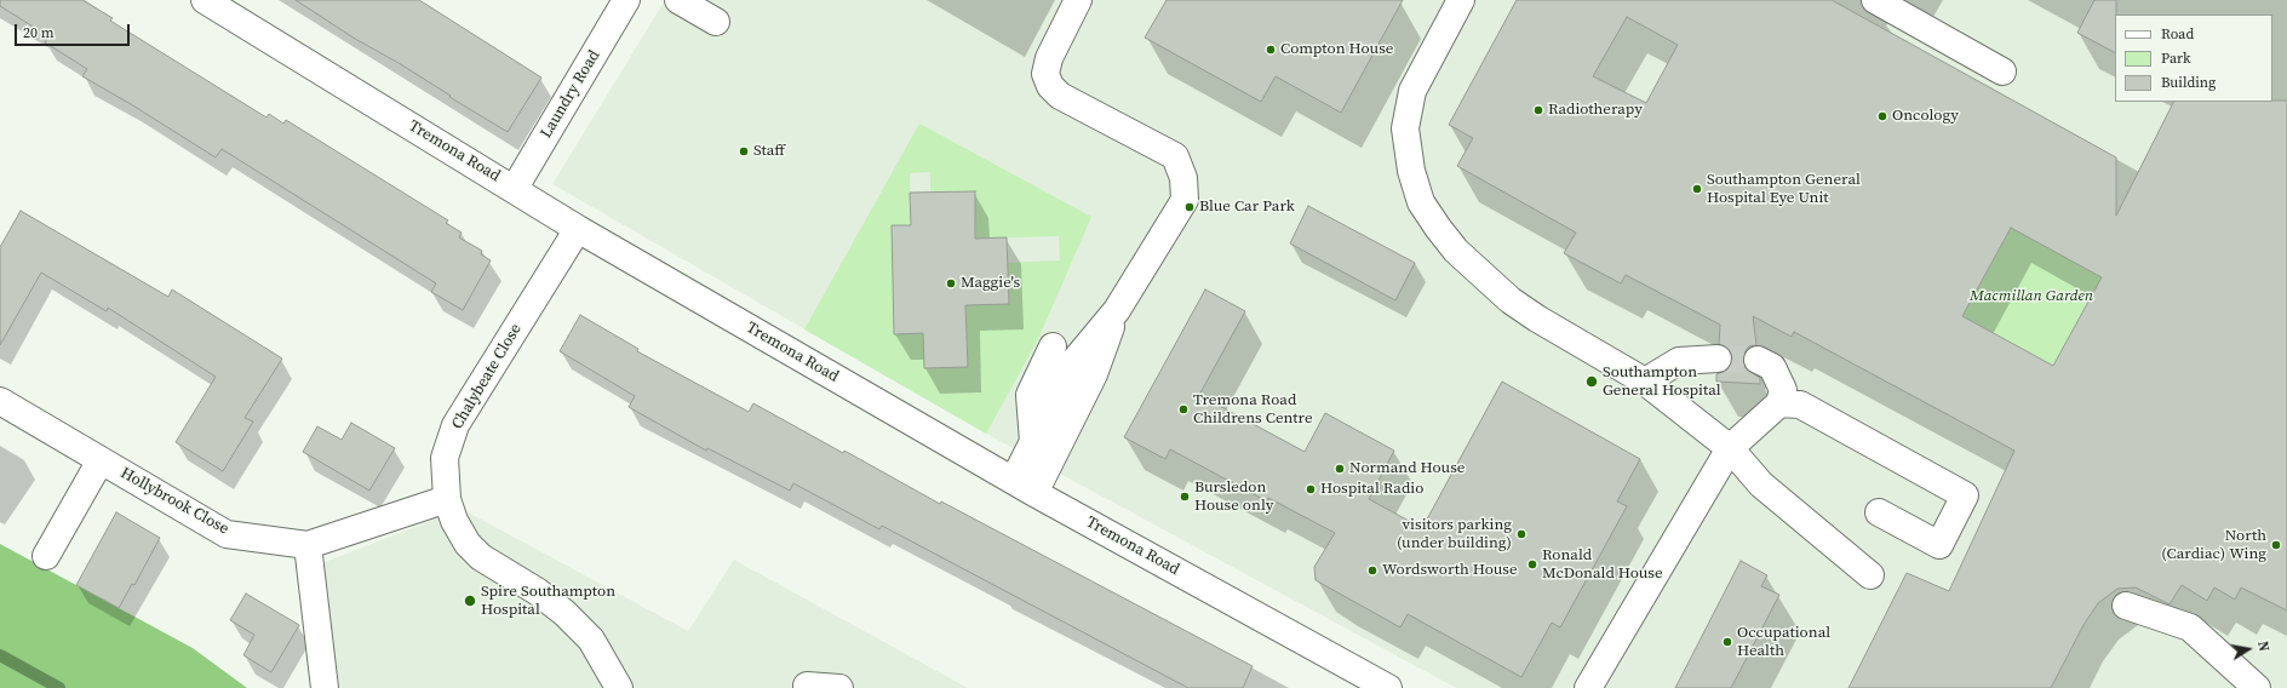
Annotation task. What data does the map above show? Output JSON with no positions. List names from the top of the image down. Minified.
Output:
{"streets":{"street":["Laundry Road","Tremona Road","Chalybeate Close","Hollybrook Close"]},"crossings":[["Laundry Road","Tremona Road"],["Tremona Road","Chalybeate Close"],["Chalybeate Close","Hollybrook Close"]],"parks":["Macmillan Garden"],"places":["Compton House","Radiotherapy","Oncology","Staff","Southampton General Hospital Eye Unit","Blue Car Park","Maggie's","Southampton General Hospital","Tremona Road Childrens Centre","Normand House","Hospital Radio","Bursledon House only","visitors parking (under building)","North (Cardiac) Wing","Ronald McDonald House","Wordsworth House","Spire Southampton Hospital","Occupational Health"],"legend":["Road","Park","Building"],"scale_bar":"20 m","north":"right"}
